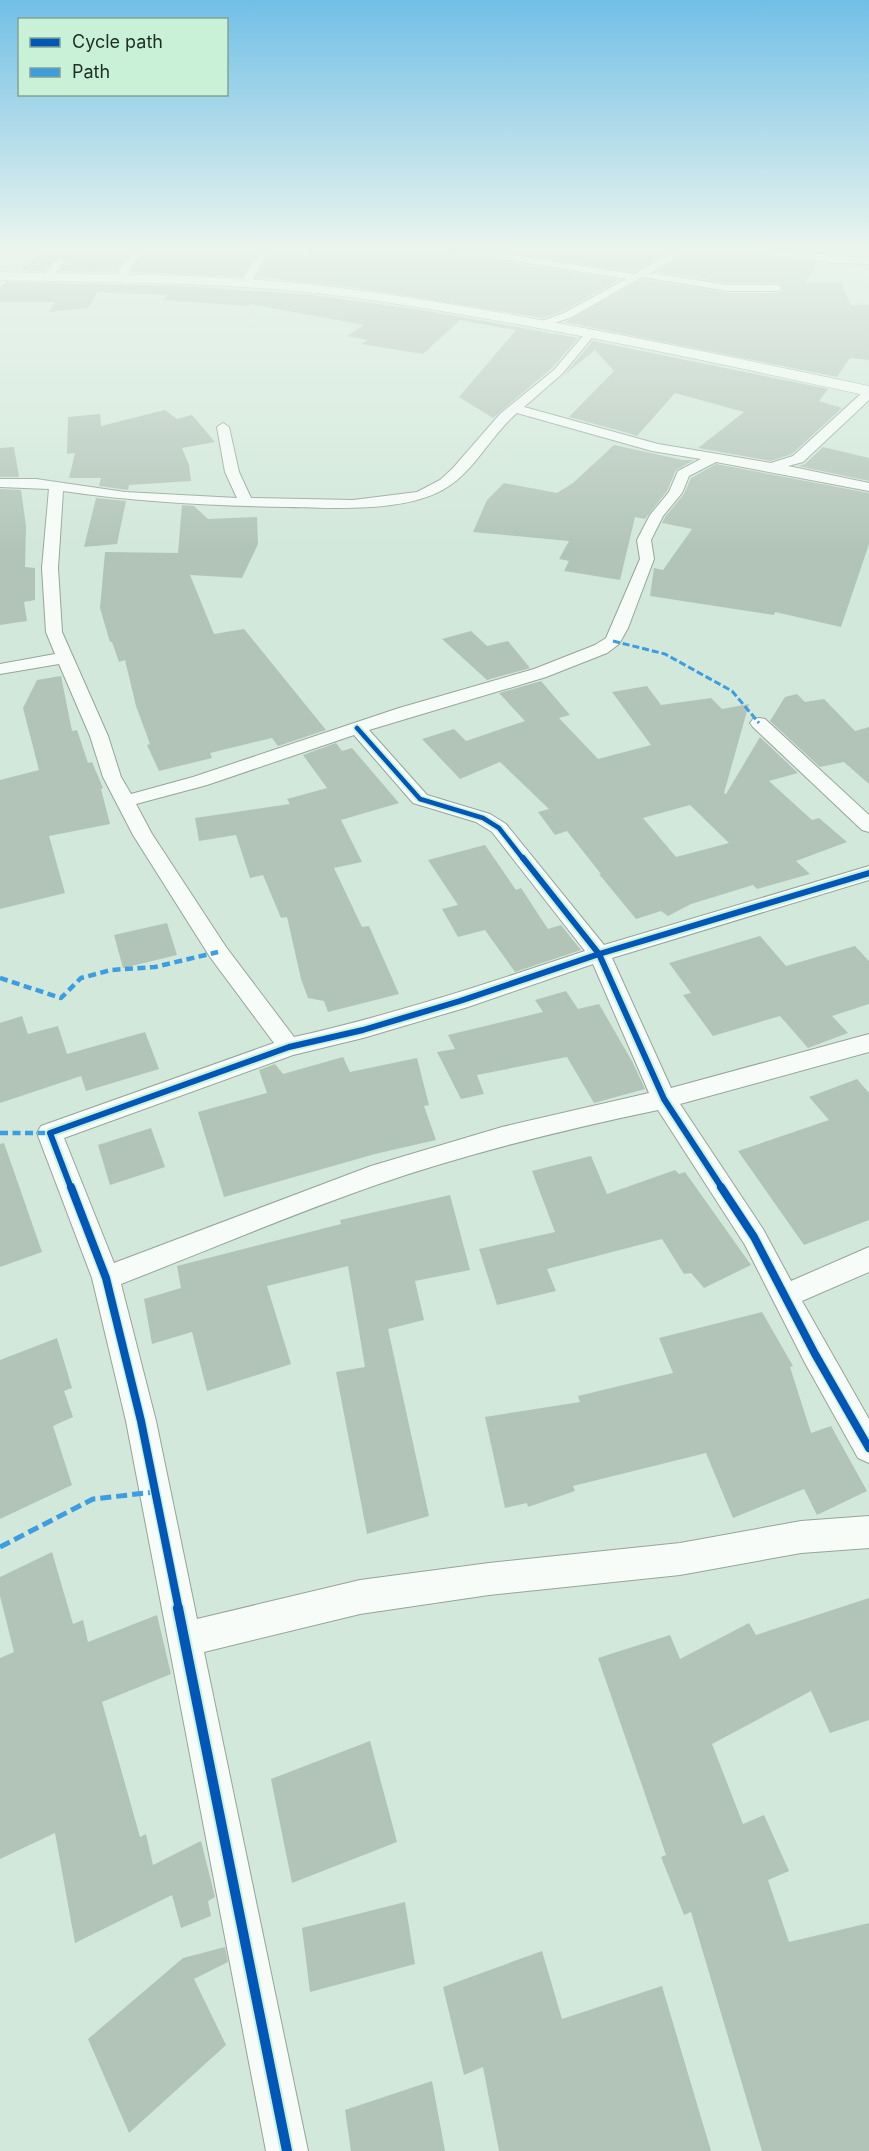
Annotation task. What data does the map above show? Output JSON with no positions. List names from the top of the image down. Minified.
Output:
{"legend":["Cycle path","Path"]}
